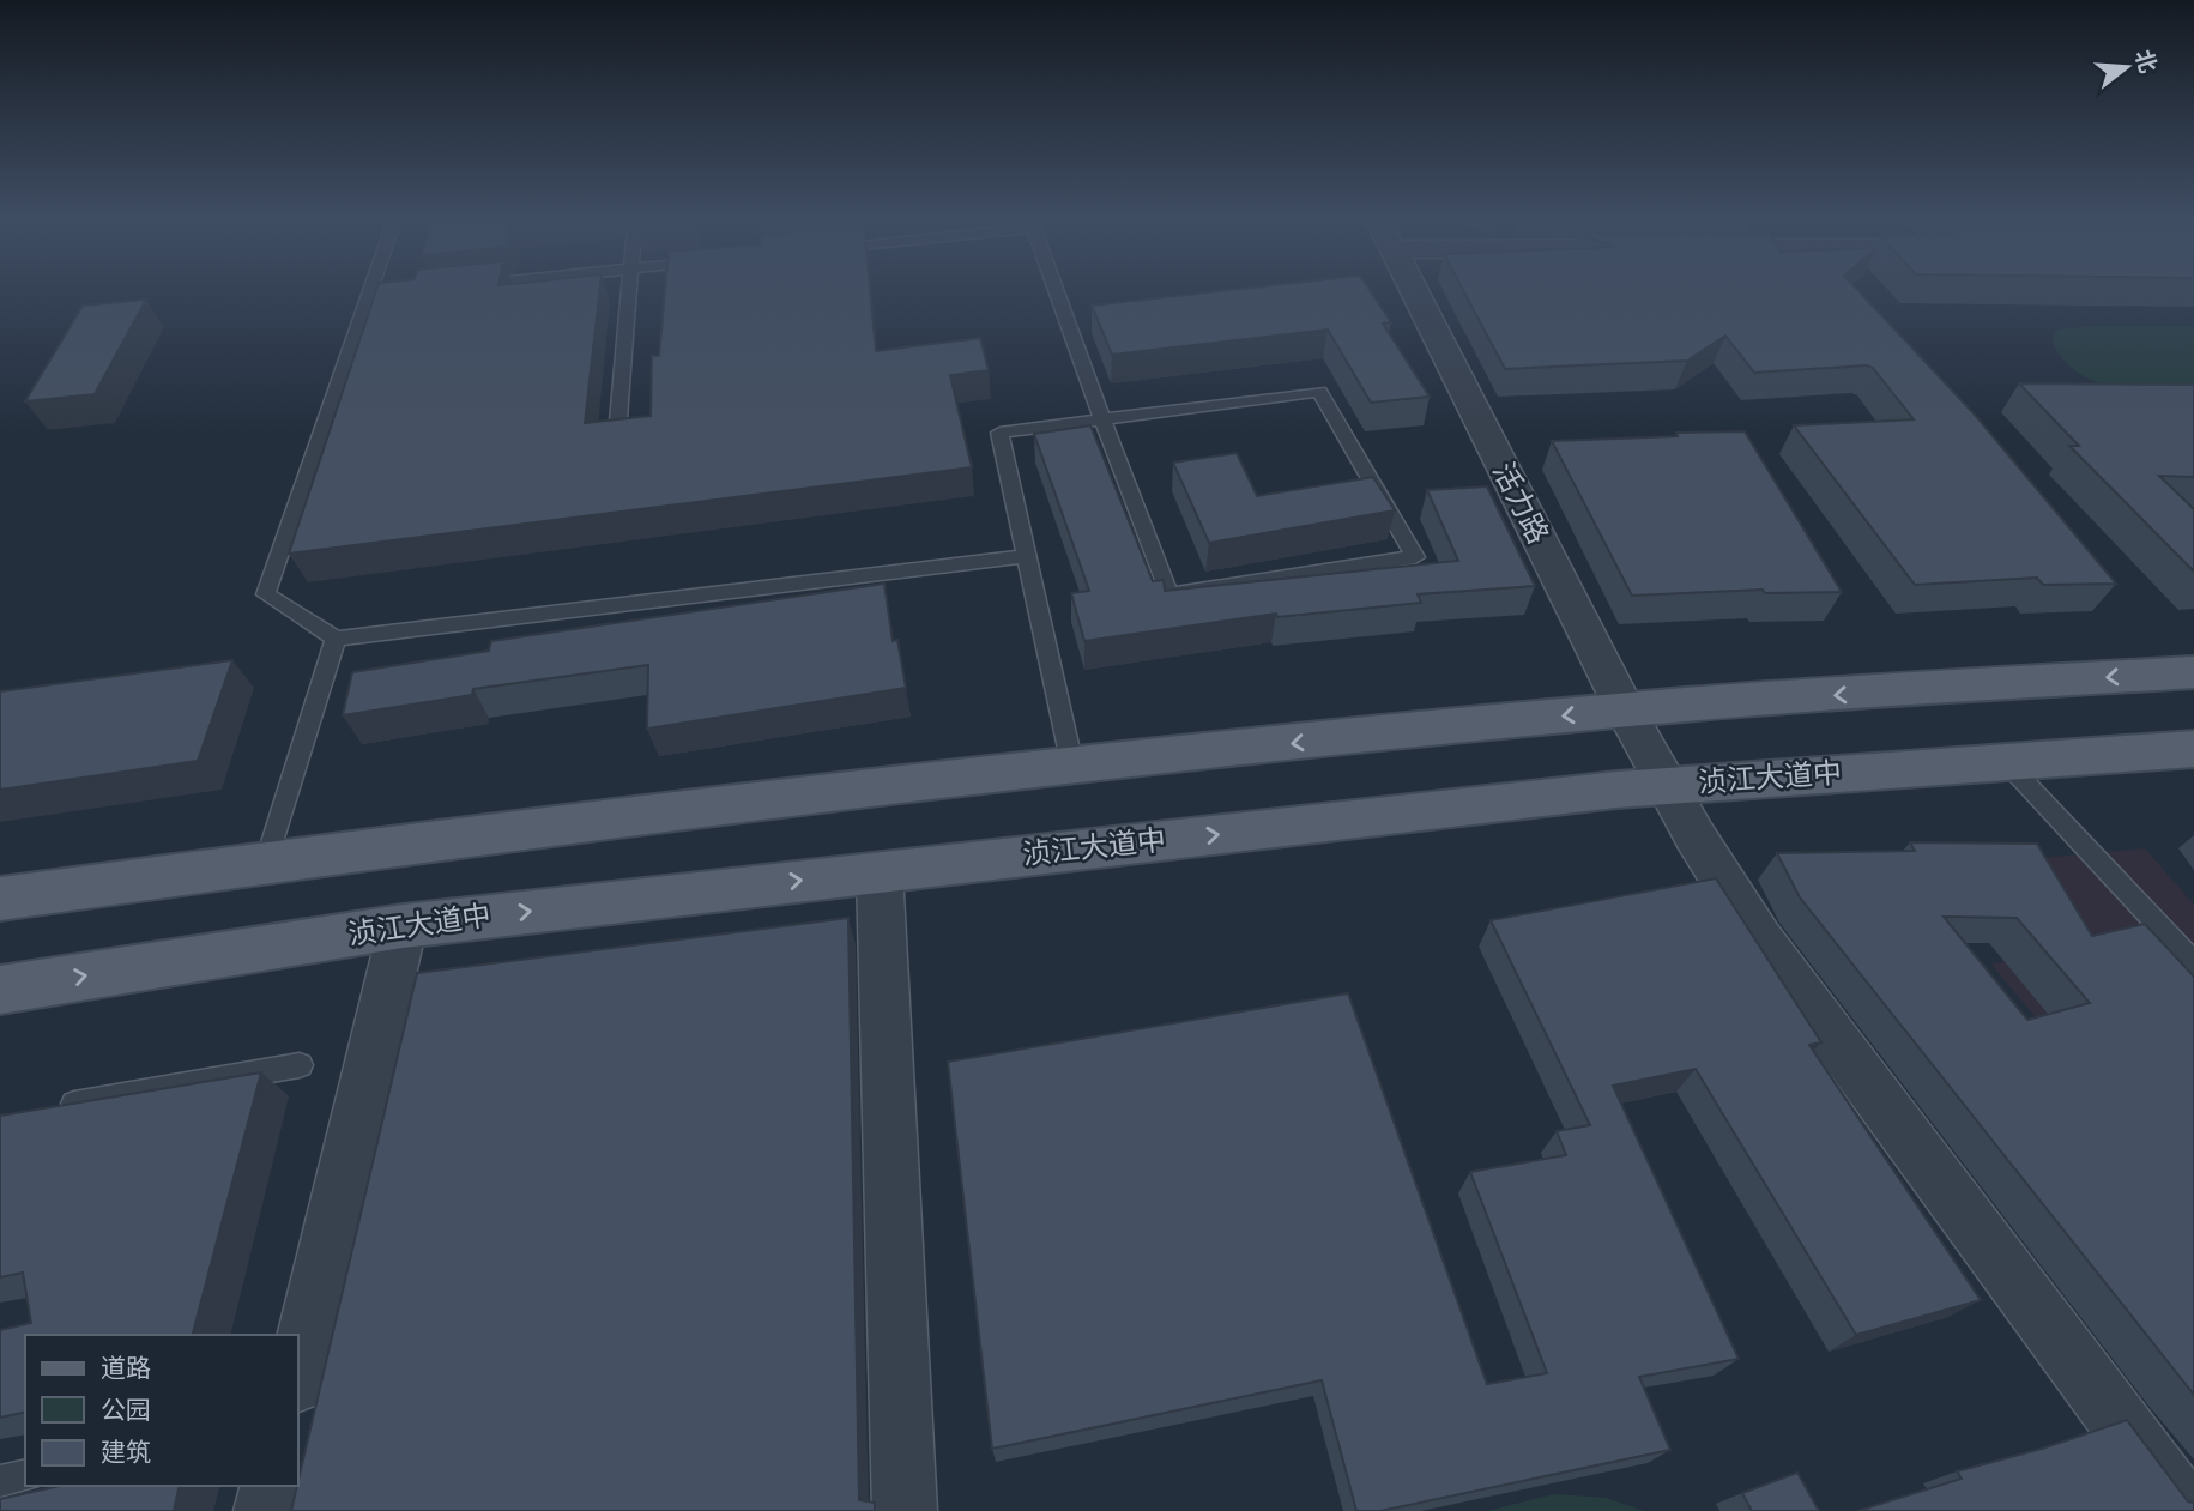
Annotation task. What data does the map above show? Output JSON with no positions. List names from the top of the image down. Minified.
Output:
{"streets":{"main road":["浈江大道中"],"street":["活力路"]},"crossings":[["活力路","浈江大道中"]],"legend":["道路","公园","建筑"],"north":"right"}
